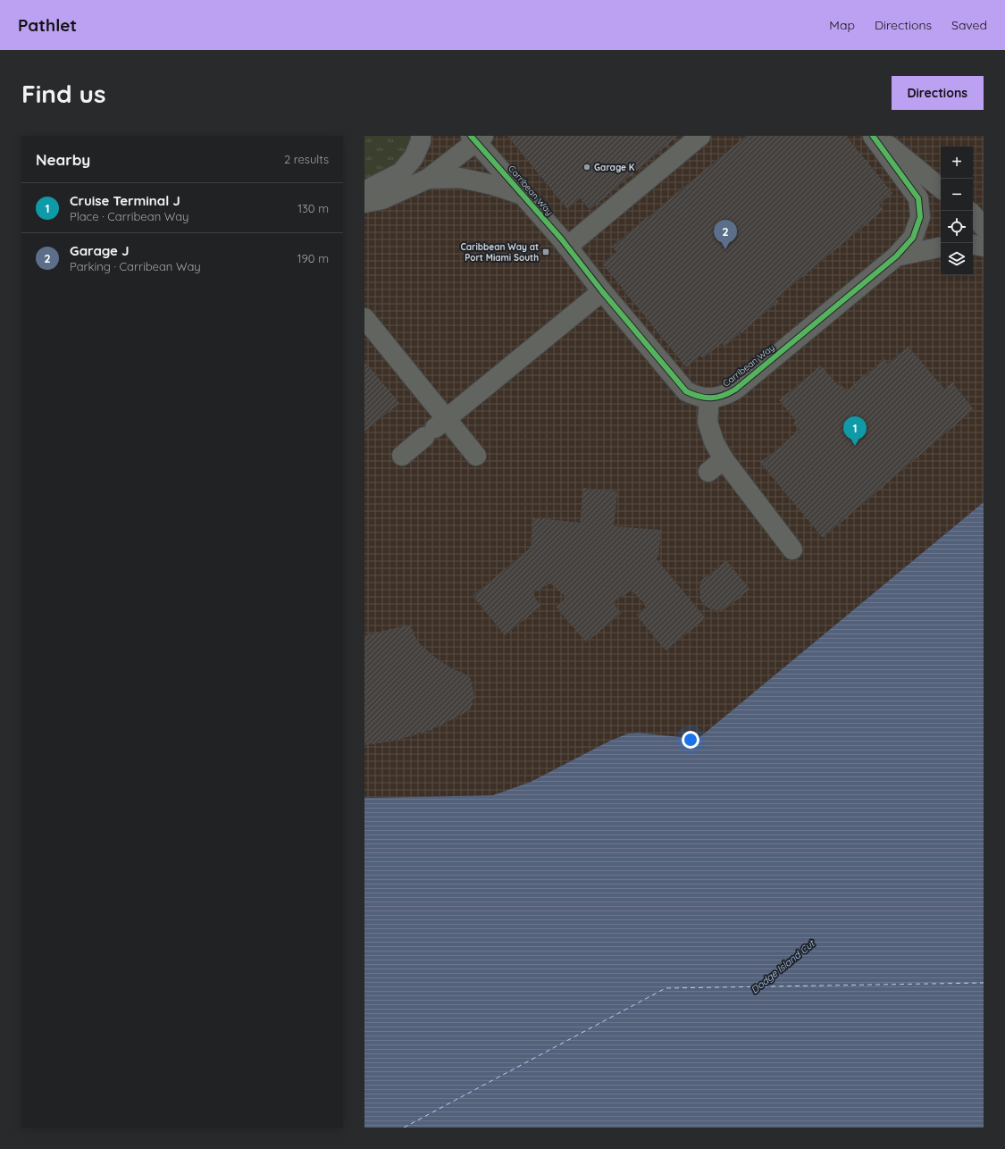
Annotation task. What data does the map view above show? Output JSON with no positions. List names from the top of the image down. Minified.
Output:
{"streets":{"street":["Carribean Way"]},"water":["Dodge Island Cut"],"places":{"other":["Garage K"],"transit":["Caribbean Way at Port Miami South"]},"page":{"header":"Pathlet","nav":["Map","Directions","Saved"],"buttons":"Directions","title":"Find us","heading":["Nearby","2 results"],"map_buttons":["+","−"],"list":[{"mark":"1","name":"Cruise Terminal J","note":"Place · Carribean Way","value":"130 m"},{"mark":"2","name":"Garage J","note":"Parking · Carribean Way","value":"190 m"}],"pins":["2","1"]}}
